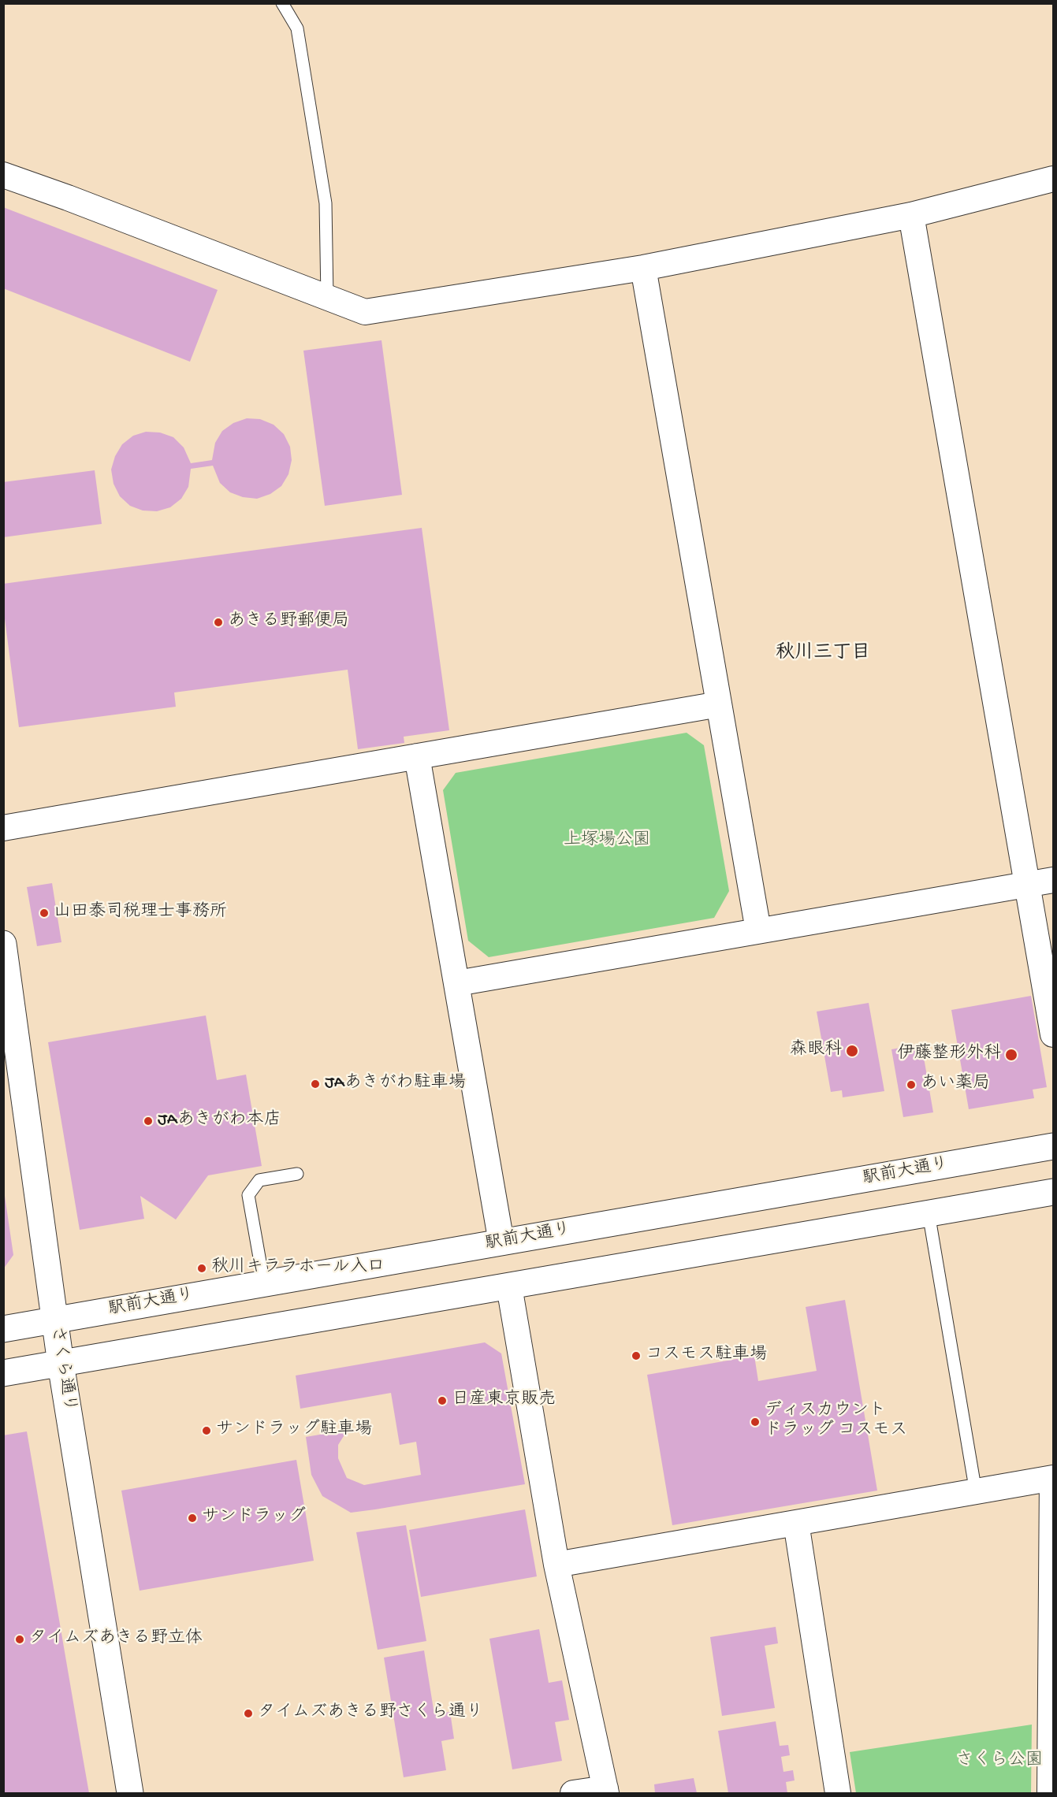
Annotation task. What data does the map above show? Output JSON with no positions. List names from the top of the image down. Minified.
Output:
{"streets":{"street":["駅前大通り","さくら通り"]},"crossings":[["駅前大通り","さくら通り"]],"districts":["秋川三丁目"],"parks":["上塚場公園","さくら公園"],"places":["あきる野郵便局","山田泰司税理士事務所","森眼科","伊藤整形外科","JAあきがわ駐車場","あい薬局","JAあきがわ本店","秋川キララホール入口","コスモス駐車場","日産東京販売","ディスカウント ドラッグ コスモス","サンドラッグ駐車場","サンドラッグ","タイムズあきる野立体","タイムズあきる野さくら通り"]}
